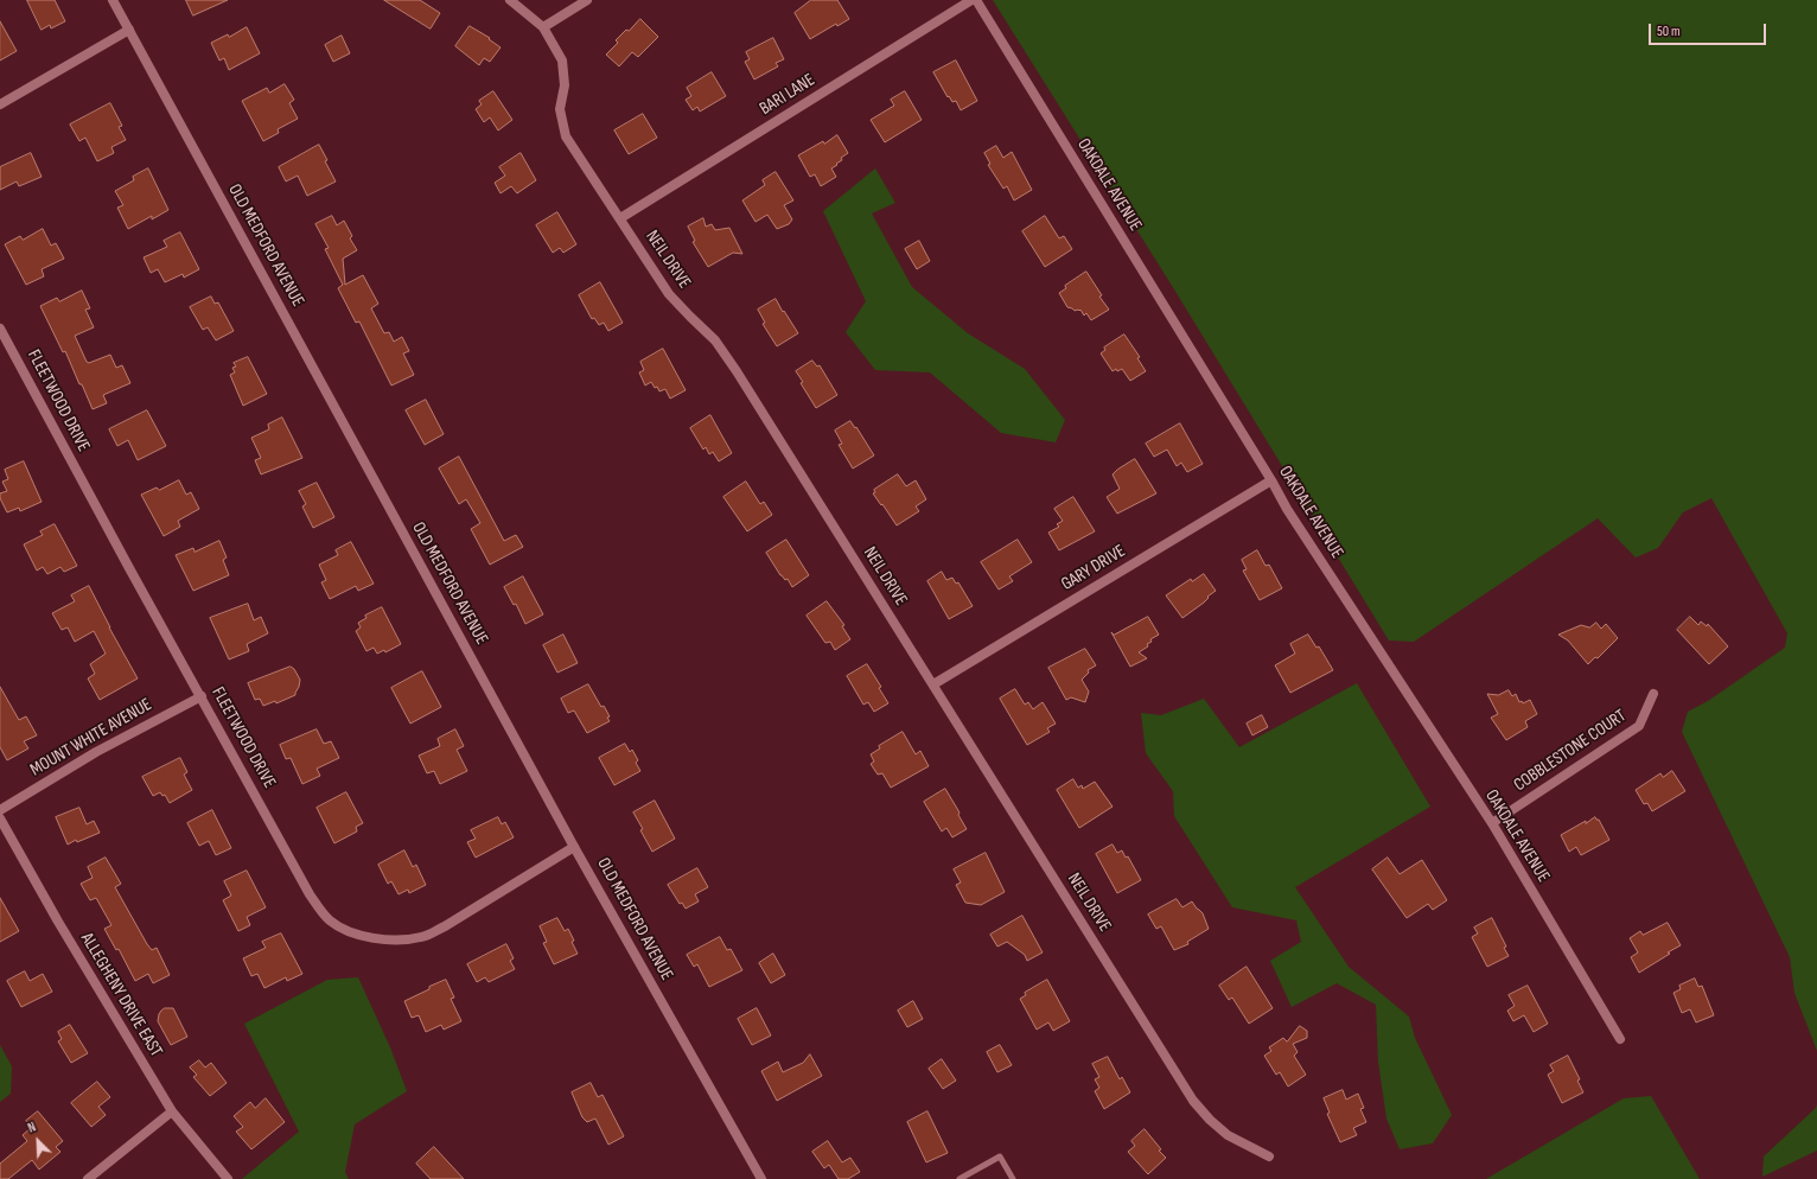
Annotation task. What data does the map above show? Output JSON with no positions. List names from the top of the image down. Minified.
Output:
{"streets":{"street":["BARI LANE","OAKDALE AVENUE","OLD MEDFORD AVENUE","NEIL DRIVE","FLEETWOOD DRIVE","GARY DRIVE","MOUNT WHITE AVENUE","COBBLESTONE COURT","ALLEGHENY DRIVE EAST"]},"crossings":[["BARI LANE","NEIL DRIVE"],["OAKDALE AVENUE","GARY DRIVE"],["OAKDALE AVENUE","COBBLESTONE COURT"],["OLD MEDFORD AVENUE","FLEETWOOD DRIVE"],["NEIL DRIVE","GARY DRIVE"],["FLEETWOOD DRIVE","MOUNT WHITE AVENUE"]],"scale_bar":"50 m","north":"top left"}
